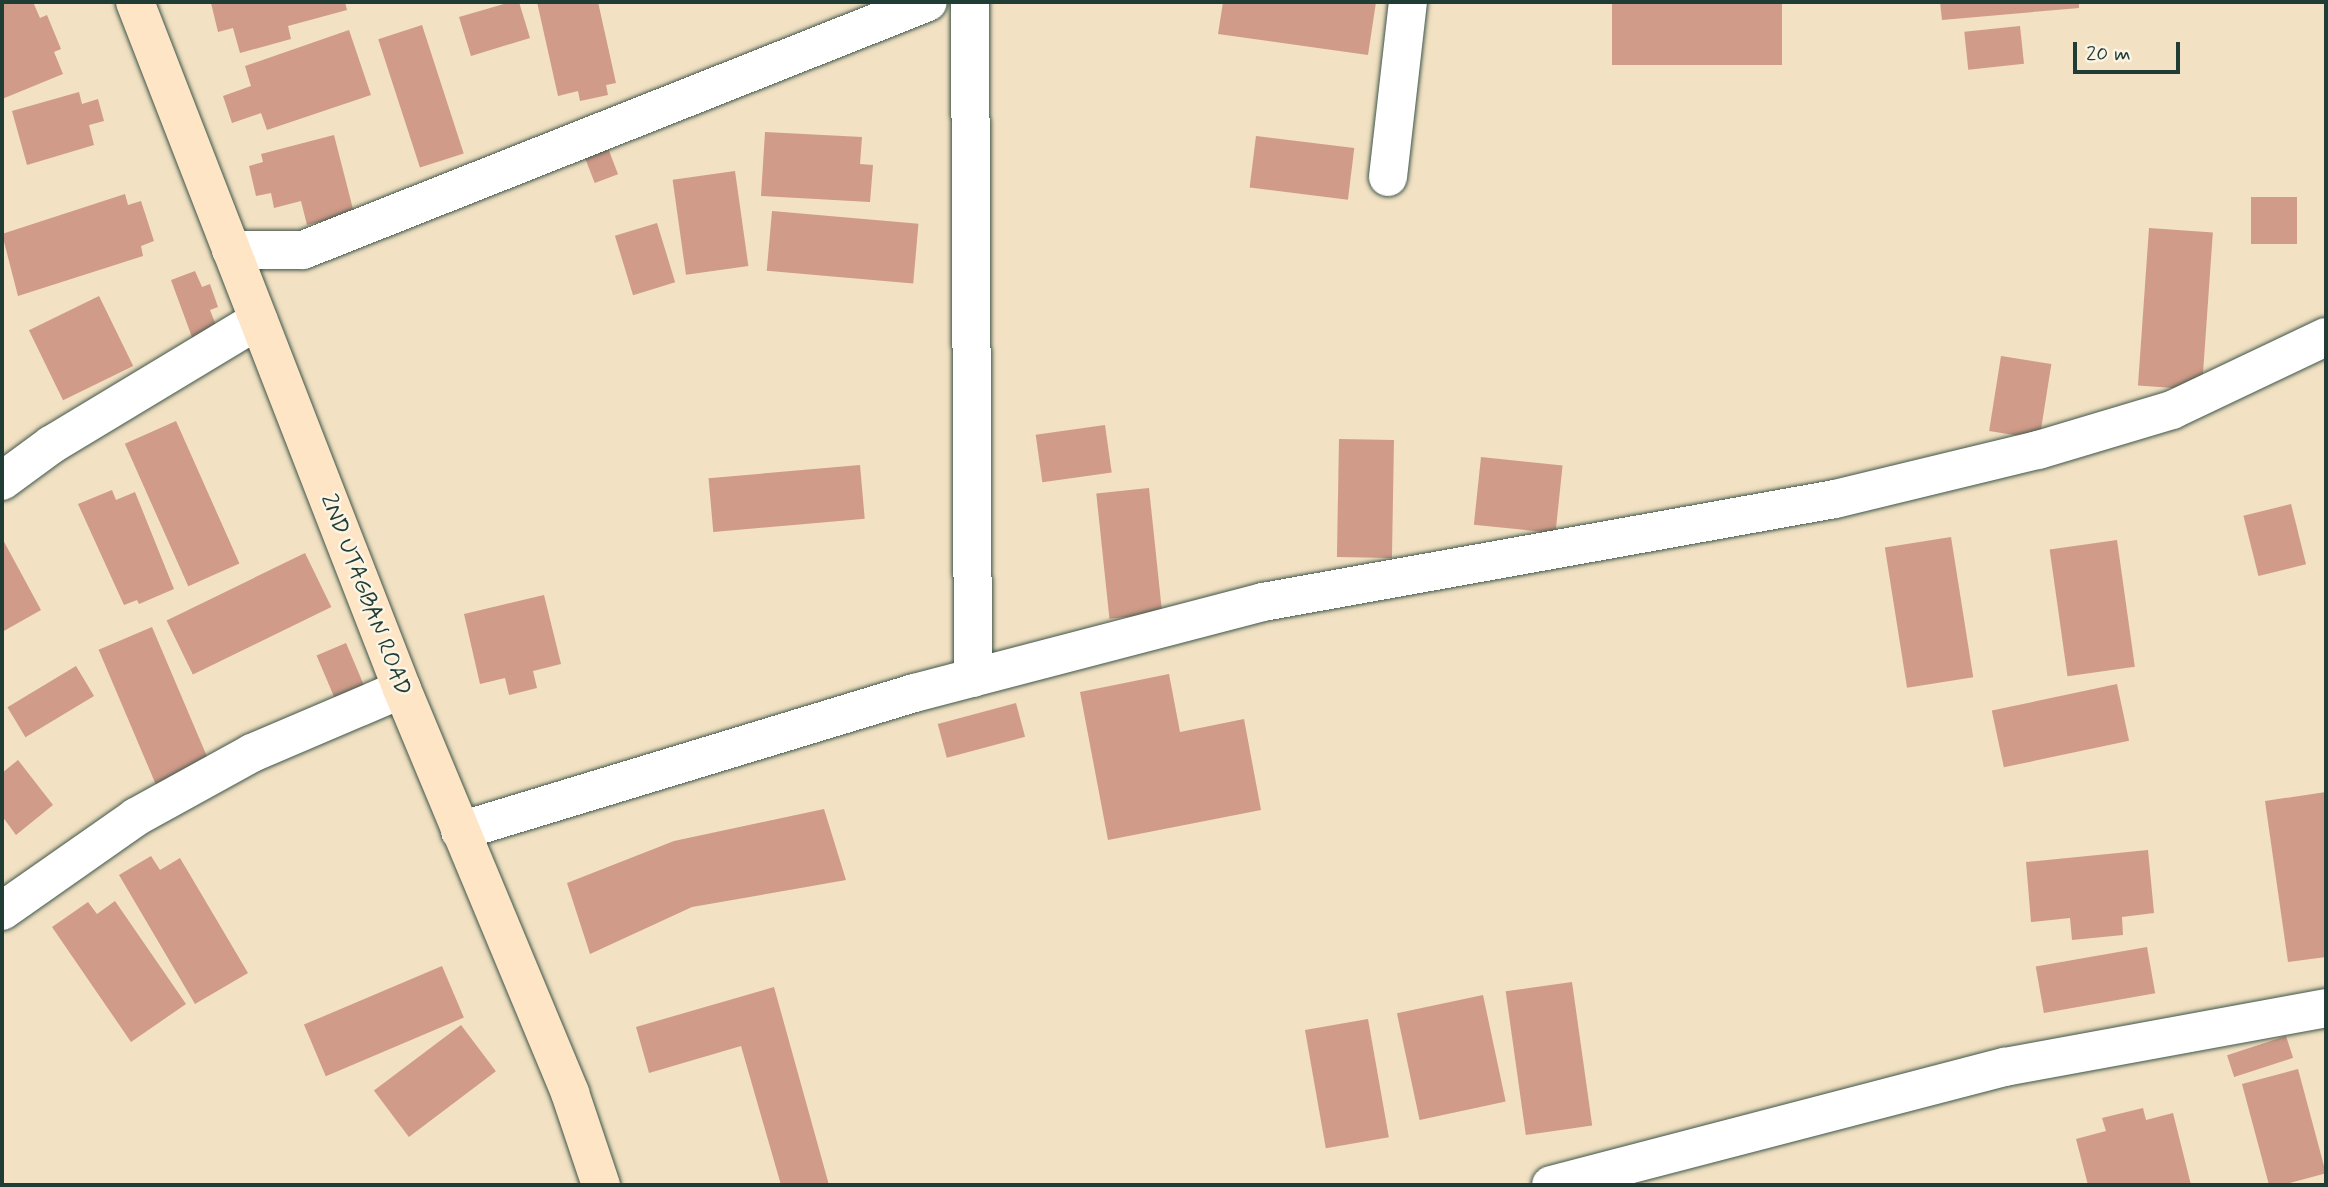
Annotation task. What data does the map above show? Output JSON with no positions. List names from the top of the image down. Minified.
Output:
{"streets":{"street":["2ND UTAGBAN ROAD"]},"scale_bar":"20 m"}
